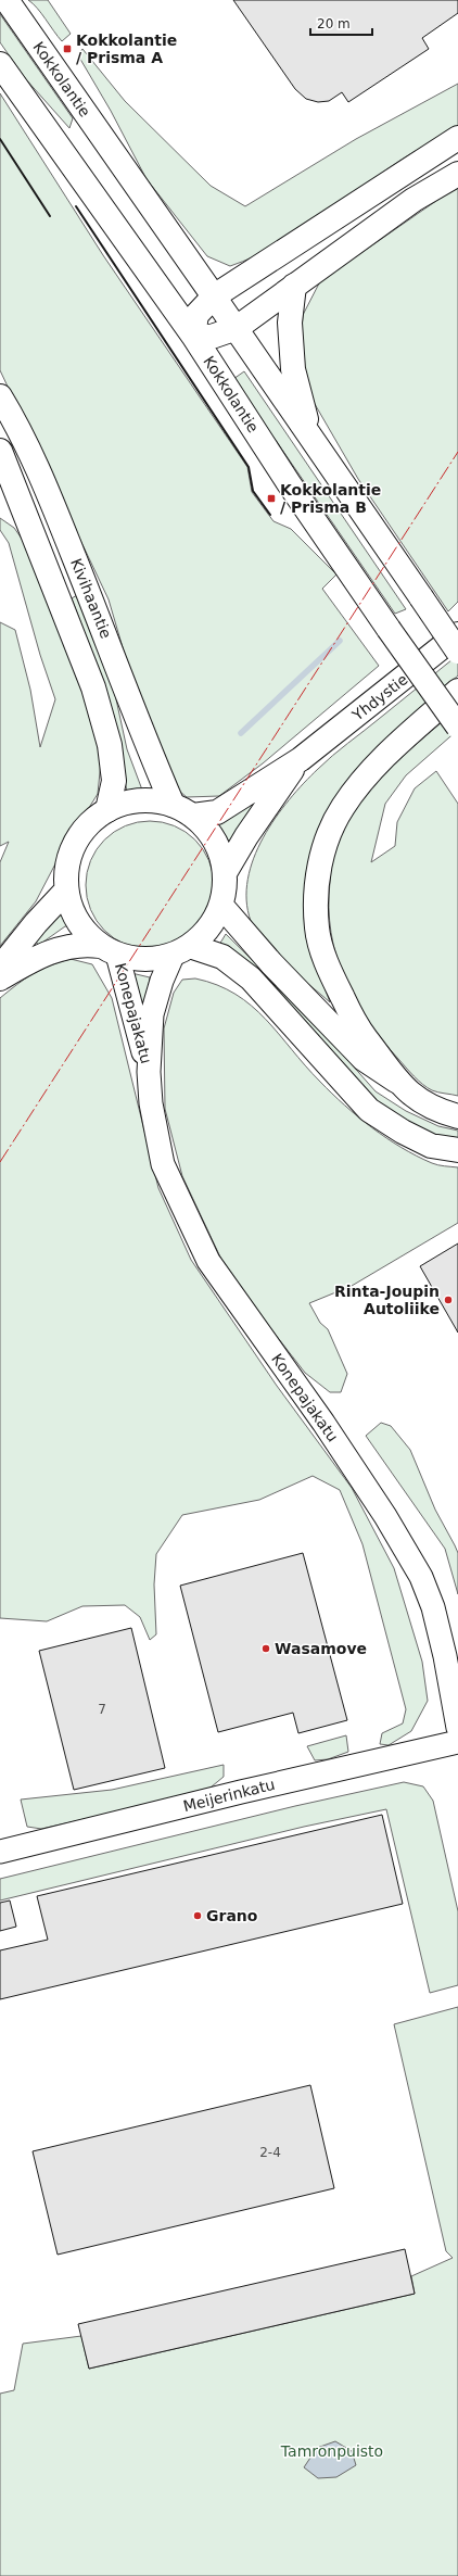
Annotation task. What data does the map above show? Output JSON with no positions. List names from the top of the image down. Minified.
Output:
{"streets":{"main road":["Kokkolantie","Kivihaantie","Yhdystie"],"street":["Konepajakatu","Meijerinkatu"]},"parks":["Tamronpuisto"],"places":{"transit":["Kokkolantie / Prisma A","Kokkolantie / Prisma B"],"other":["Rinta-Joupin Autoliike","Wasamove","Grano"]},"house_numbers":["7","2-4"],"scale_bar":"20 m"}
